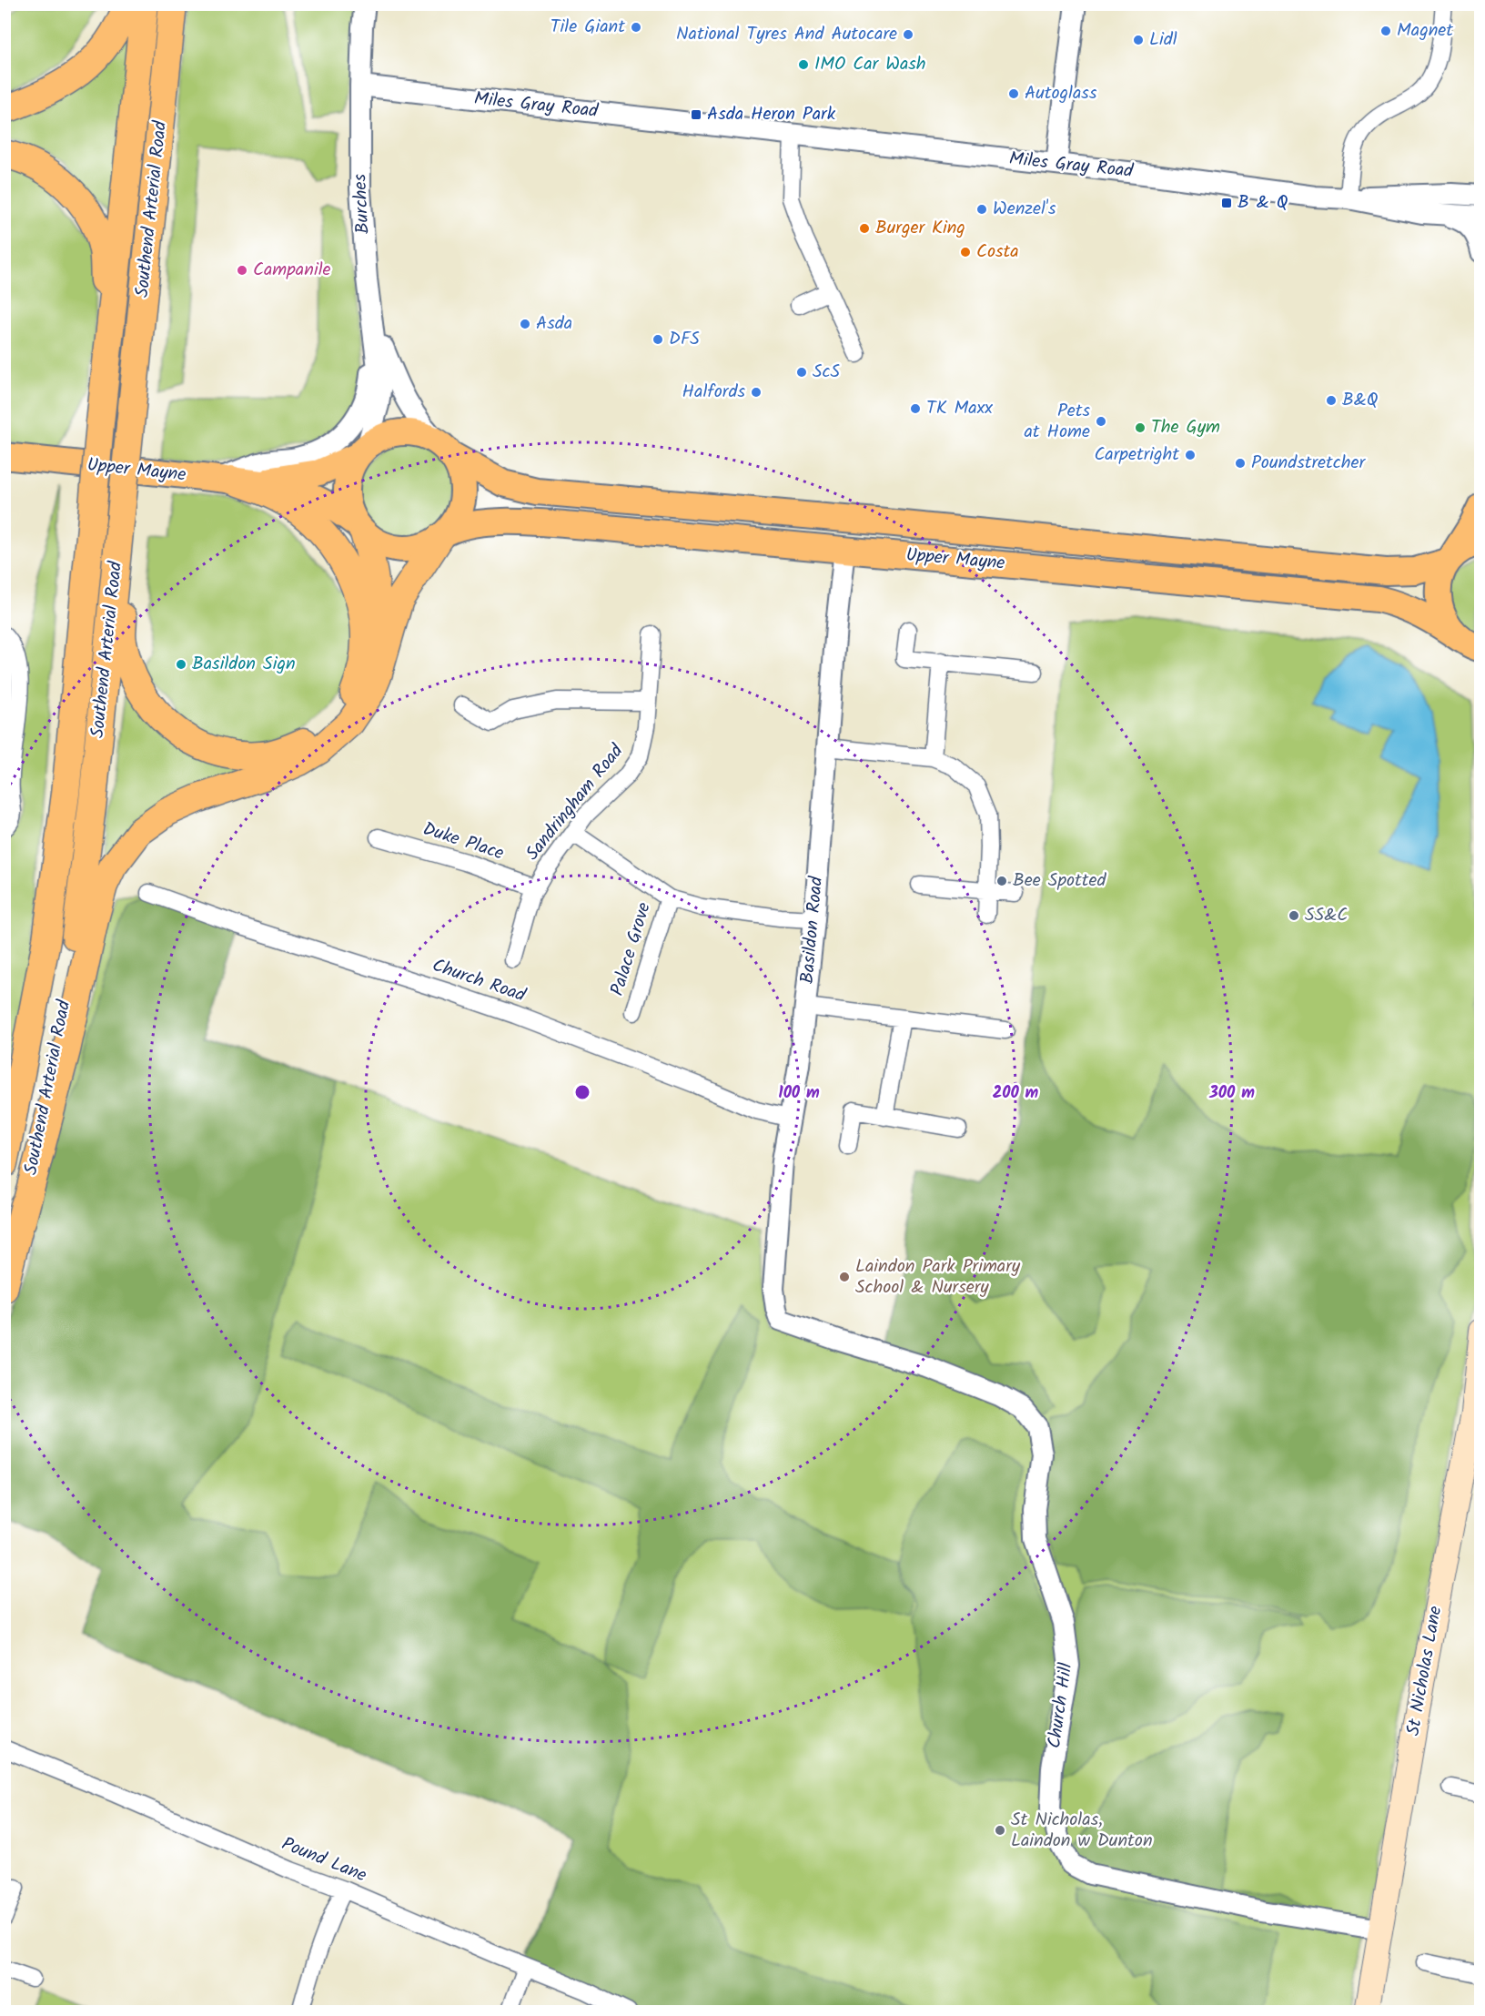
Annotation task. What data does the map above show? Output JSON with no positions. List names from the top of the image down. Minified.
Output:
{"streets":{"highway":["Southend Arterial Road"],"main road":["Upper Mayne","St Nicholas Lane"],"street":["Miles Gray Road","Burches","Sandringham Road","Duke Place","Basildon Road","Palace Grove","Church Road","Church Hill","Pound Lane"]},"crossings":[["Miles Gray Road","Burches"],["Burches","Upper Mayne"],["Upper Mayne","Basildon Road"],["Sandringham Road","Duke Place"],["Basildon Road","Church Road"],["Basildon Road","Church Hill"],["St Nicholas Lane","Church Hill"]],"places":{"other":["Tile Giant","Magnet","National Tyres And Autocare","Lidl","IMO Car Wash","Autoglass","Wenzel's","Burger King","Costa","Campanile","Asda","DFS","ScS","Halfords","B&Q","TK Maxx","Pets at Home","The Gym","Carpetright","Poundstretcher","Basildon Sign","Bee Spotted","SS&C","Laindon Park Primary School & Nursery","St Nicholas, Laindon w Dunton"],"transit":["Asda Heron Park","B & Q"]},"rings":["100 m","200 m","300 m"]}
